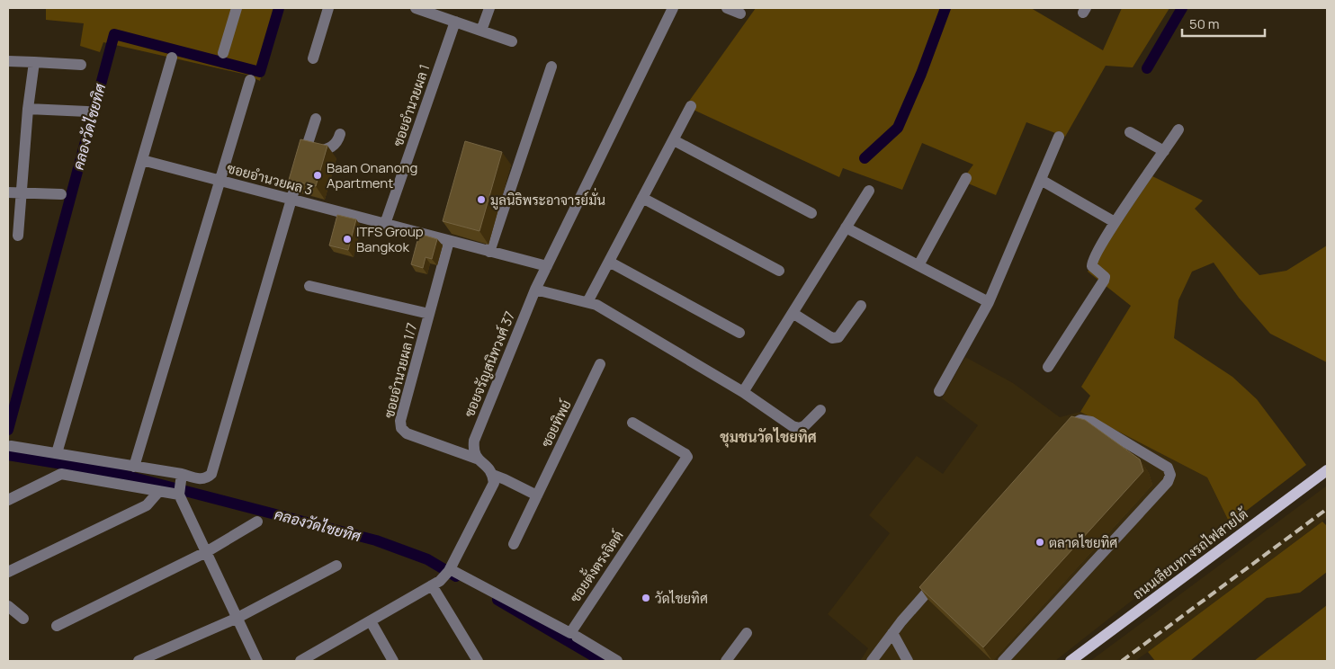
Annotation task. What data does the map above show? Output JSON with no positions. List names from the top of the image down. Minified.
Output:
{"streets":{"main road":["ถนนเลียบทางรถไฟสายใต้"],"street":["ซอยอำนวยผล 1","ซอยอำนวยผล 3","ซอยจรัญสนิทวงศ์ 37","ซอยอำนวยผล 1/7","ซอยทิพย์","ซอยตั้งตรงจิตต์"]},"crossings":[["ซอยอำนวยผล 1","ซอยอำนวยผล 3"],["ซอยอำนวยผล 3","ซอยจรัญสนิทวงศ์ 37"],["ซอยอำนวยผล 3","ซอยอำนวยผล 1/7"],["ซอยจรัญสนิทวงศ์ 37","ซอยอำนวยผล 1/7"]],"districts":["ชุมชนวัดไชยทิศ"],"water":["คลองวัดไชยทิศ"],"places":["Baan Onanong Apartment","มูลนิธิพระอาจารย์มั่น","ITFS Group Bangkok","ตลาดไชยทิศ","วัดไชยทิศ"],"scale_bar":"50 m"}
